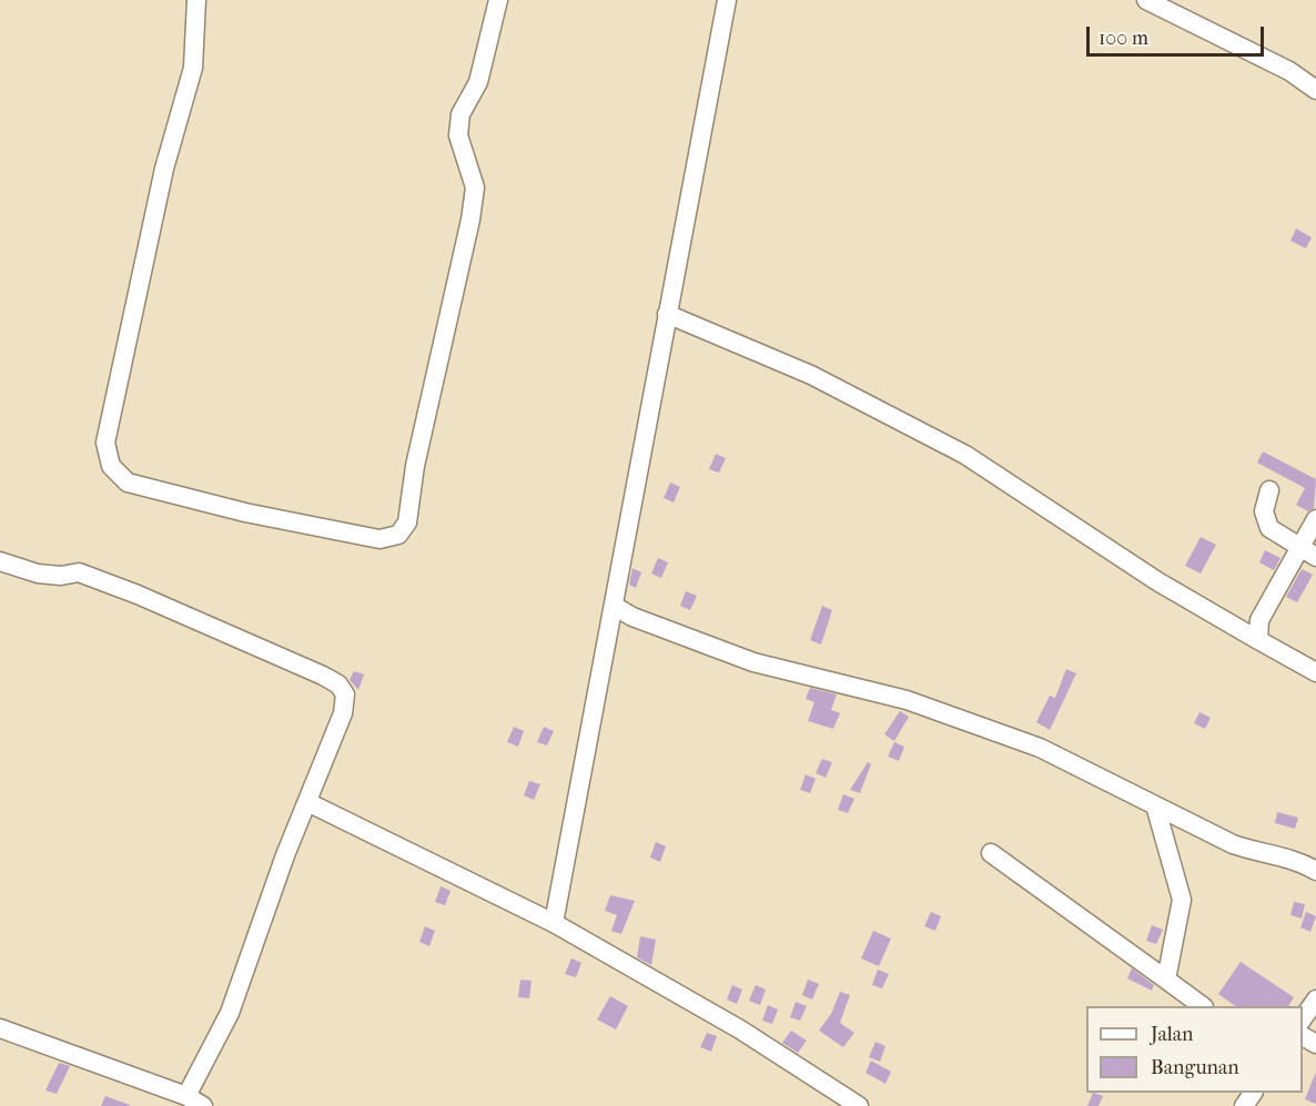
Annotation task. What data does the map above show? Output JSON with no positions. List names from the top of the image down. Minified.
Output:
{"legend":["Jalan","Bangunan"],"scale_bar":"100 m"}
